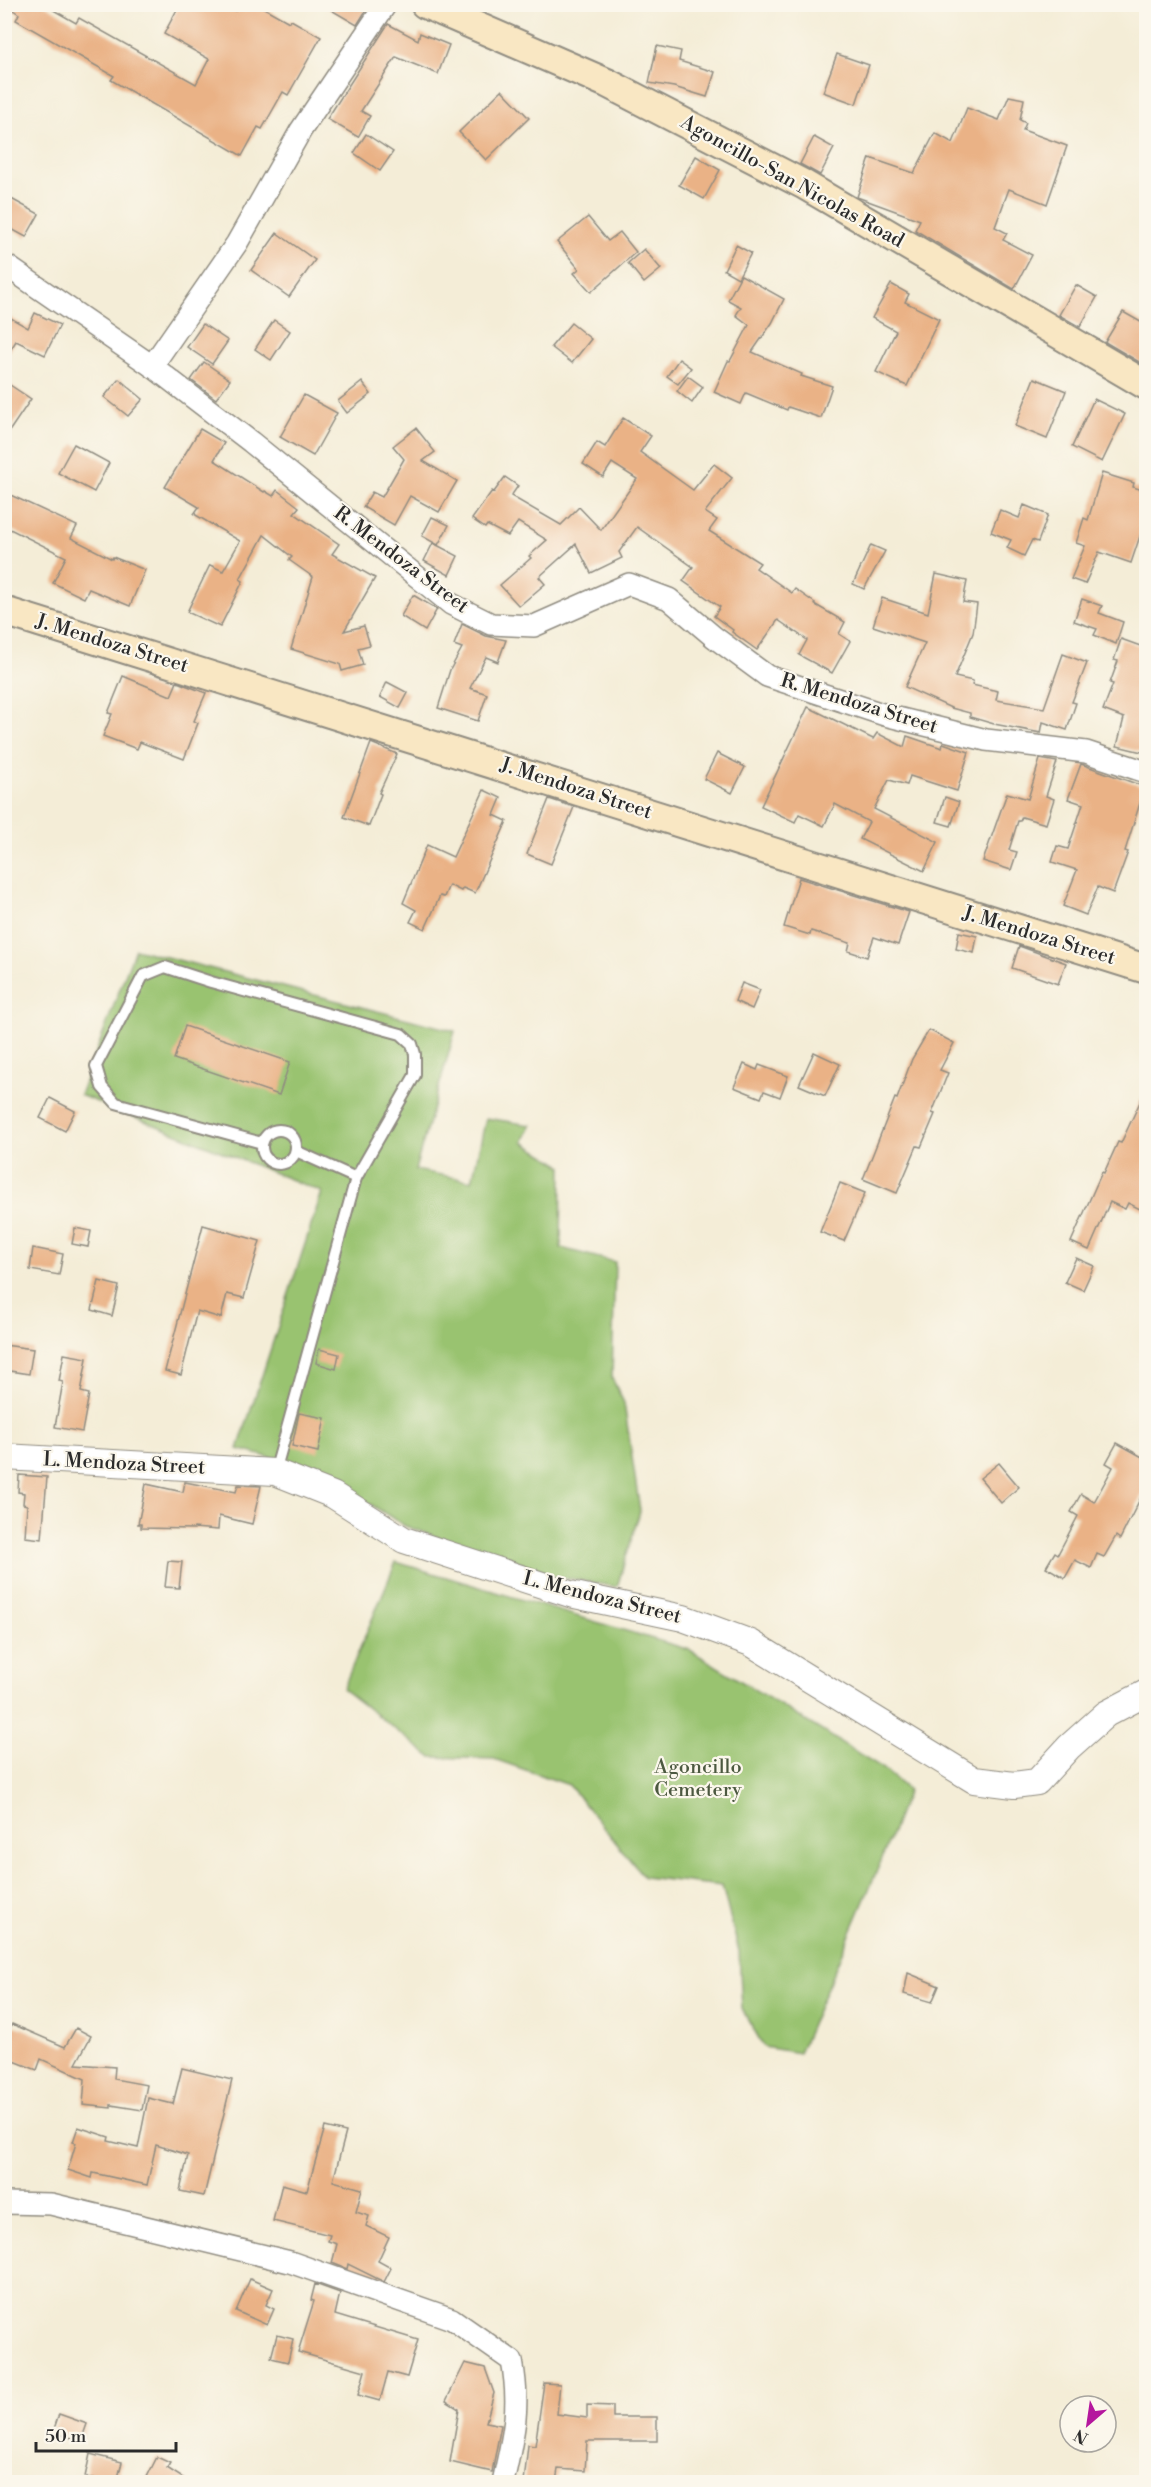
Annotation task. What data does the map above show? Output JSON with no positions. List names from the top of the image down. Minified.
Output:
{"streets":{"main road":["Agoncillo-San Nicolas Road","J. Mendoza Street"],"street":["R. Mendoza Street","L. Mendoza Street"]},"parks":["Agoncillo Cemetery"],"scale_bar":"50 m","north":"bottom left"}
